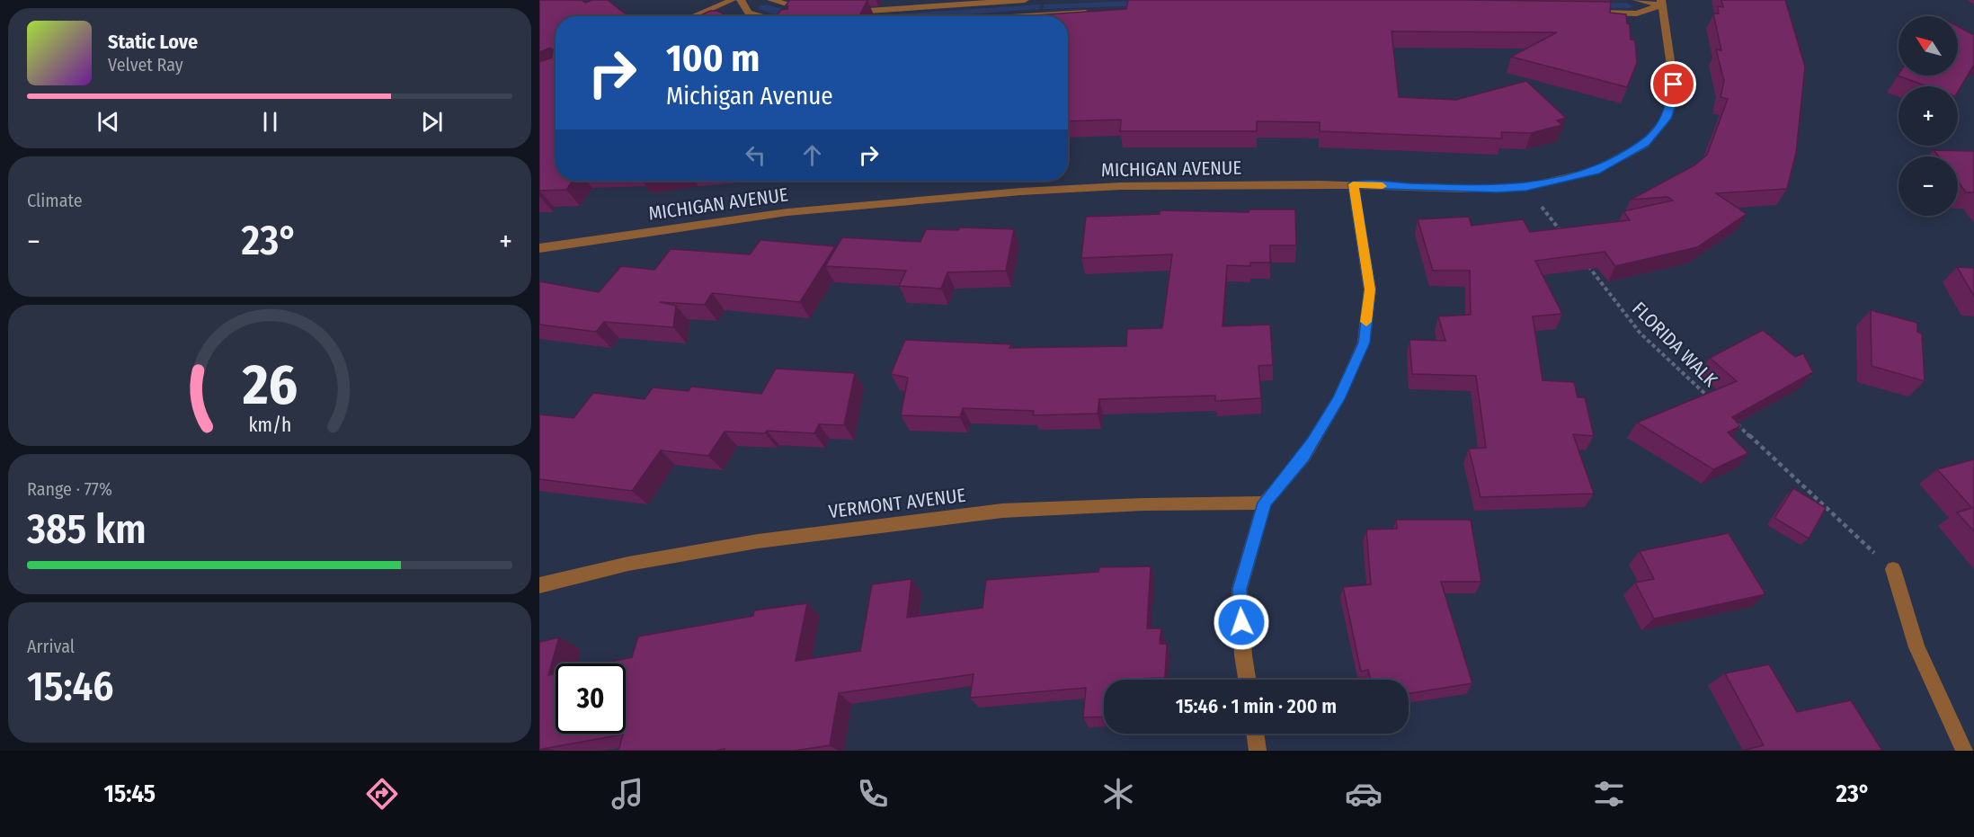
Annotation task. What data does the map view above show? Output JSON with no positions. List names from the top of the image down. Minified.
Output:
{"streets":{"street":["MICHIGAN AVENUE","VERMONT AVENUE"],"path":["FLORIDA WALK"]},"north":"top left","page":{"map_buttons":["+","−"],"turn":["100 m","Michigan Avenue"],"song":["Static Love","Velvet Ray"],"tile":["Climate",["Range · 77%","385 km"],["Arrival","15:46"]],"heat":["−","23°","+"],"limit":"30","trip":"15:46 · 1 min · 200 m","tabs":["15:45","23°"],"gauge":["26","km/h"]}}
